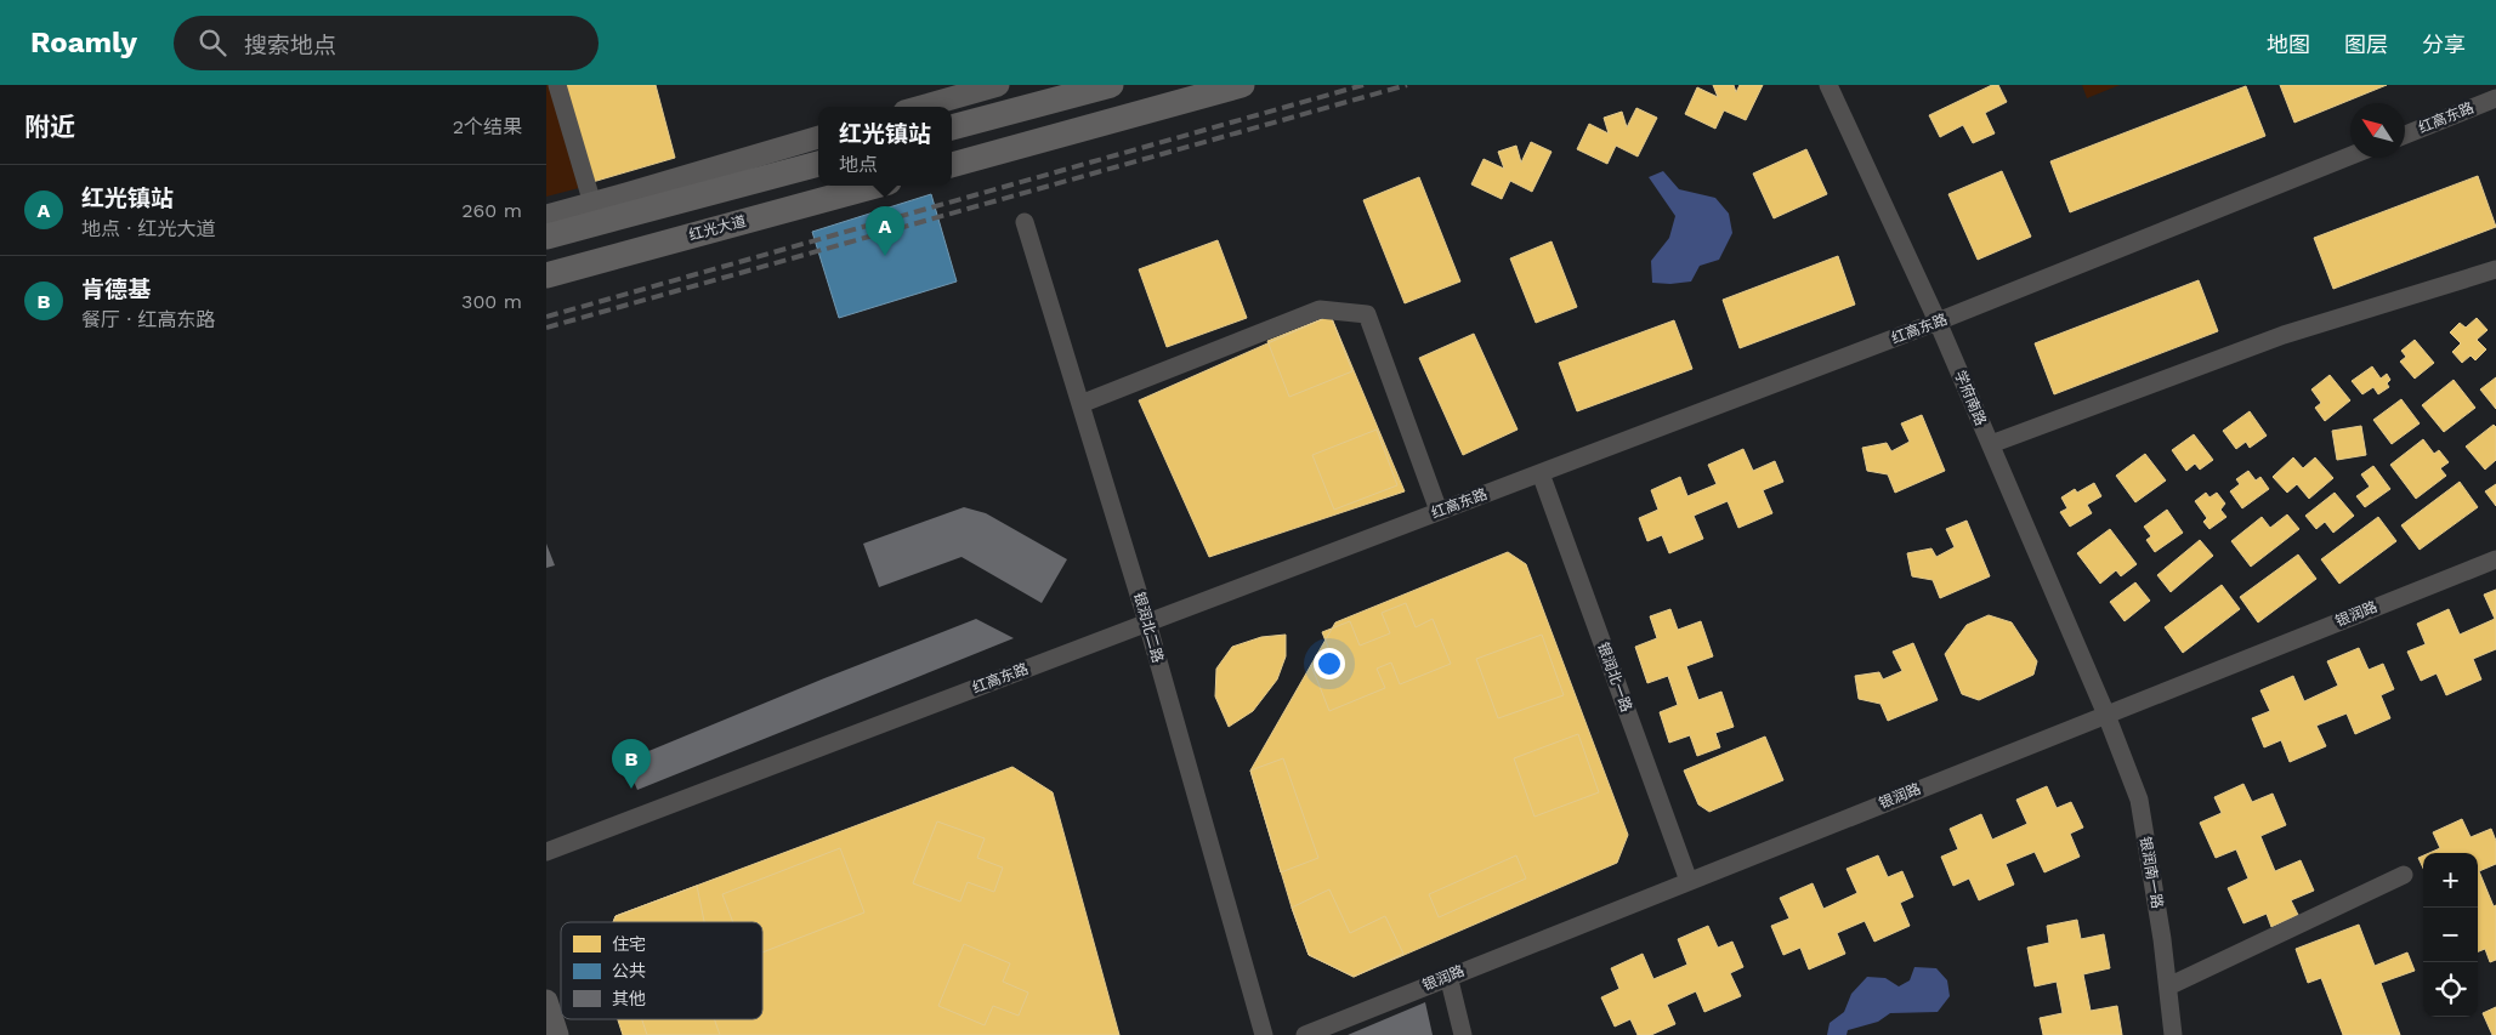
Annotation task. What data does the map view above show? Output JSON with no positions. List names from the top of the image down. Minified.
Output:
{"streets":{"highway":["红光大道"],"street":["红高东路","学府南路","银润路","银润北二路","银润北一路","银润南一路"]},"crossings":[["红高东路","学府南路"],["红高东路","银润北二路"],["红高东路","银润北一路"],["学府南路","银润路"],["学府南路","银润南一路"],["银润路","银润北一路"],["银润路","银润南一路"]],"legend":["住宅","公共","其他"],"north":"top left","page":{"header":"Roamly","search":"搜索地点","nav":["地图","图层","分享"],"heading":["附近","2个结果"],"popup":["红光镇站","地点"],"list":[{"mark":"A","name":"红光镇站","note":"地点 · 红光大道","value":"260 m"},{"mark":"B","name":"肯德基","note":"餐厅 · 红高东路","value":"300 m"}],"pins":["A","B"],"map_buttons":["+","−"]}}
